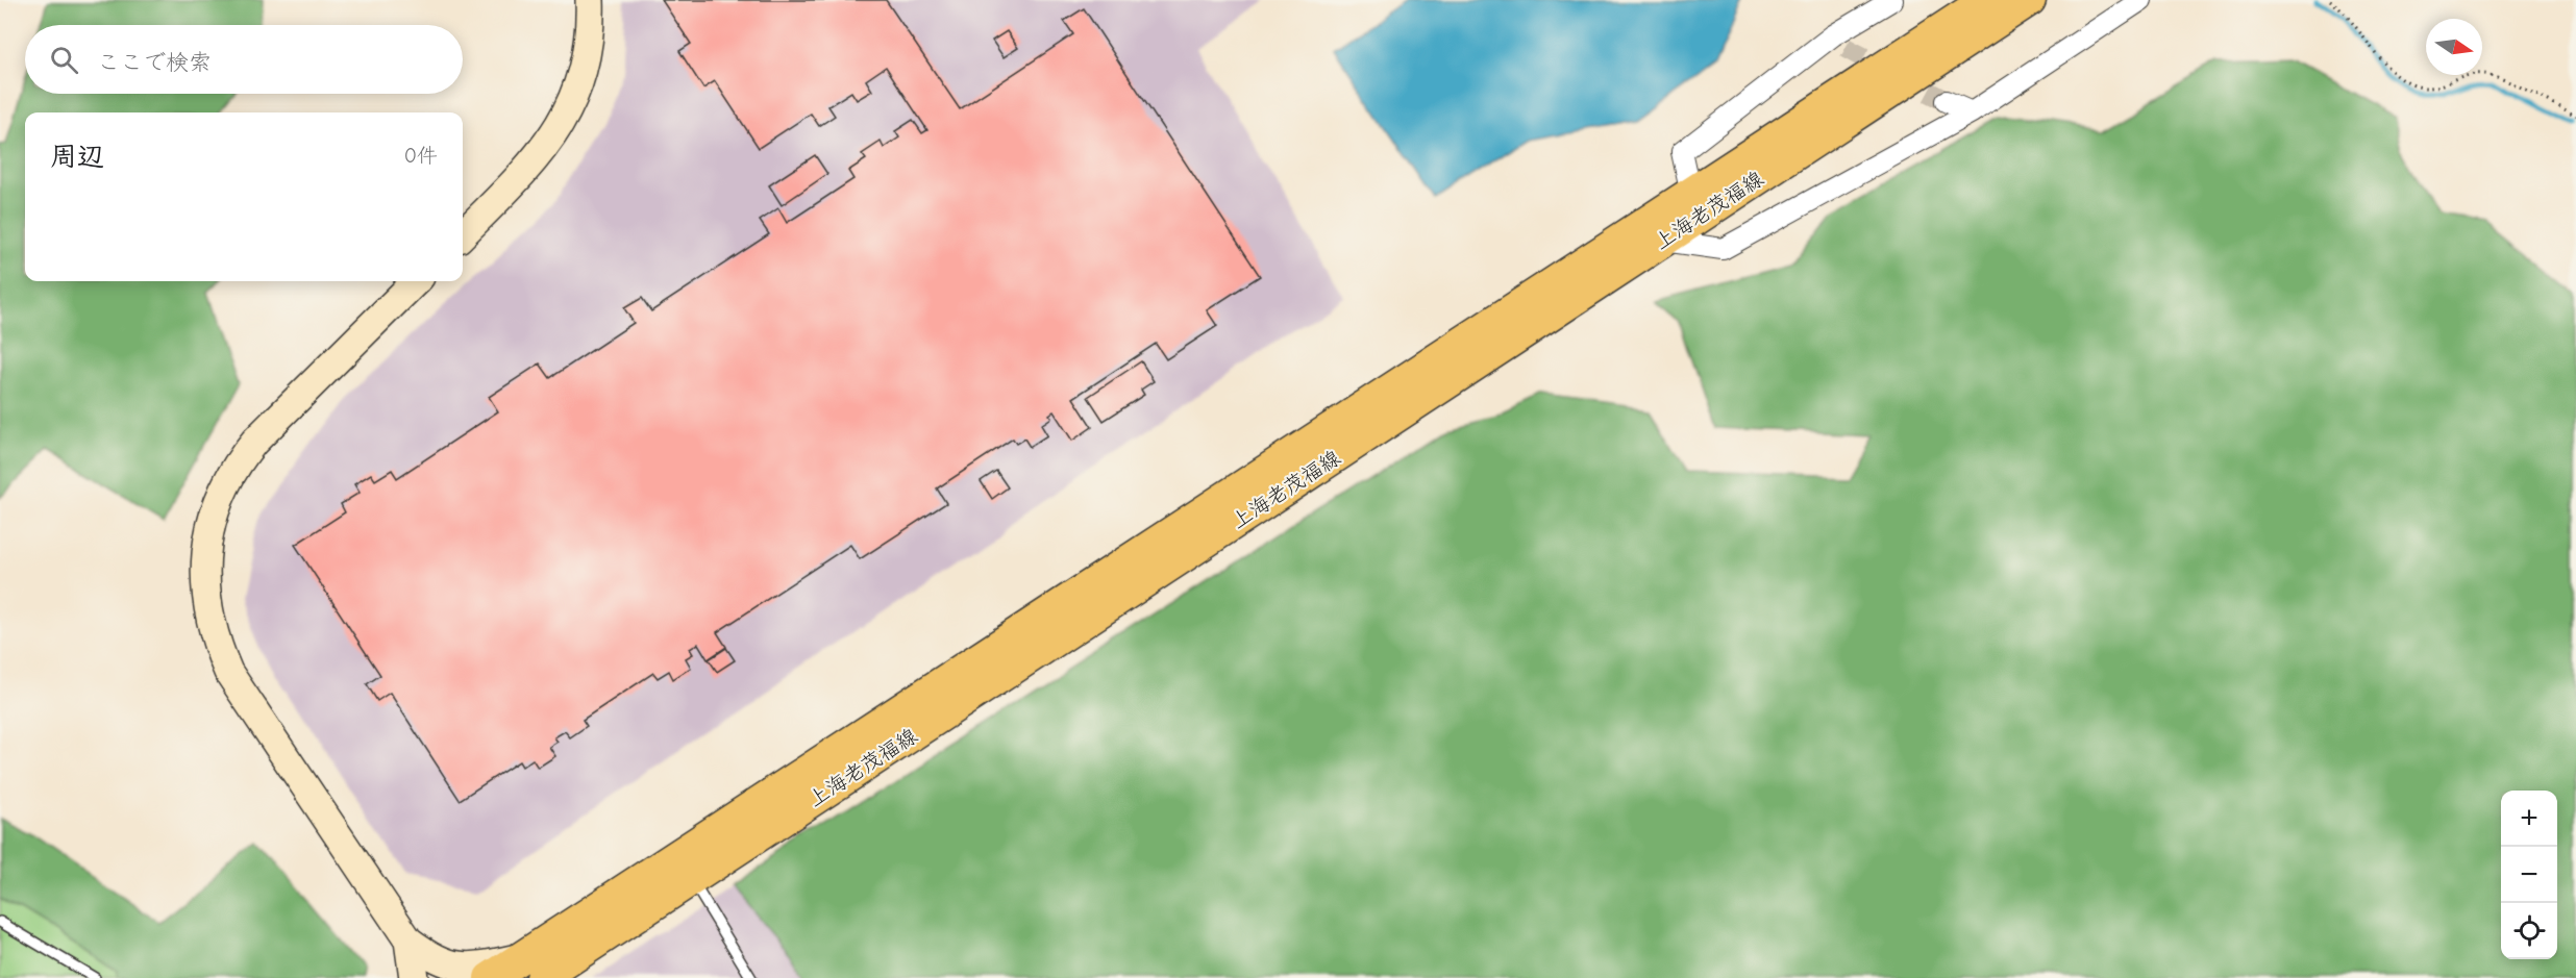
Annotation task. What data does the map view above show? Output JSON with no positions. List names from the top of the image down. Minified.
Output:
{"streets":{"main road":["上海老茂福線"]},"north":"right","page":{"search":"ここで検索","heading":["周辺","0件"],"map_buttons":["+","−"]}}
